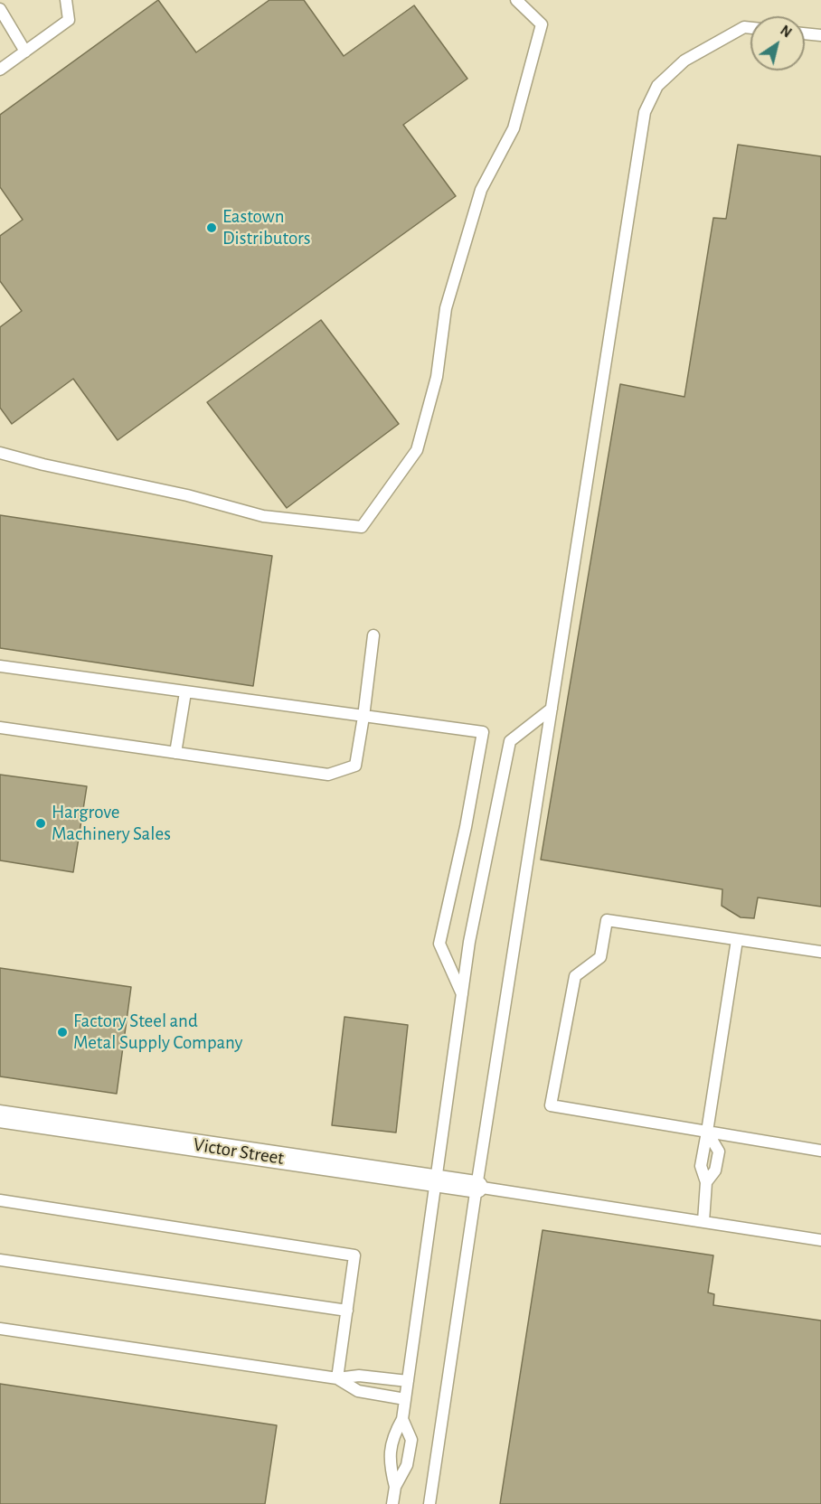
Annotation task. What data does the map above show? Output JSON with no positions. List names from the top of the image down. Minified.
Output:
{"streets":{"street":["Victor Street"]},"places":["Eastown Distributors","Hargrove Machinery Sales","Factory Steel and Metal Supply Company"],"north":"top right"}
